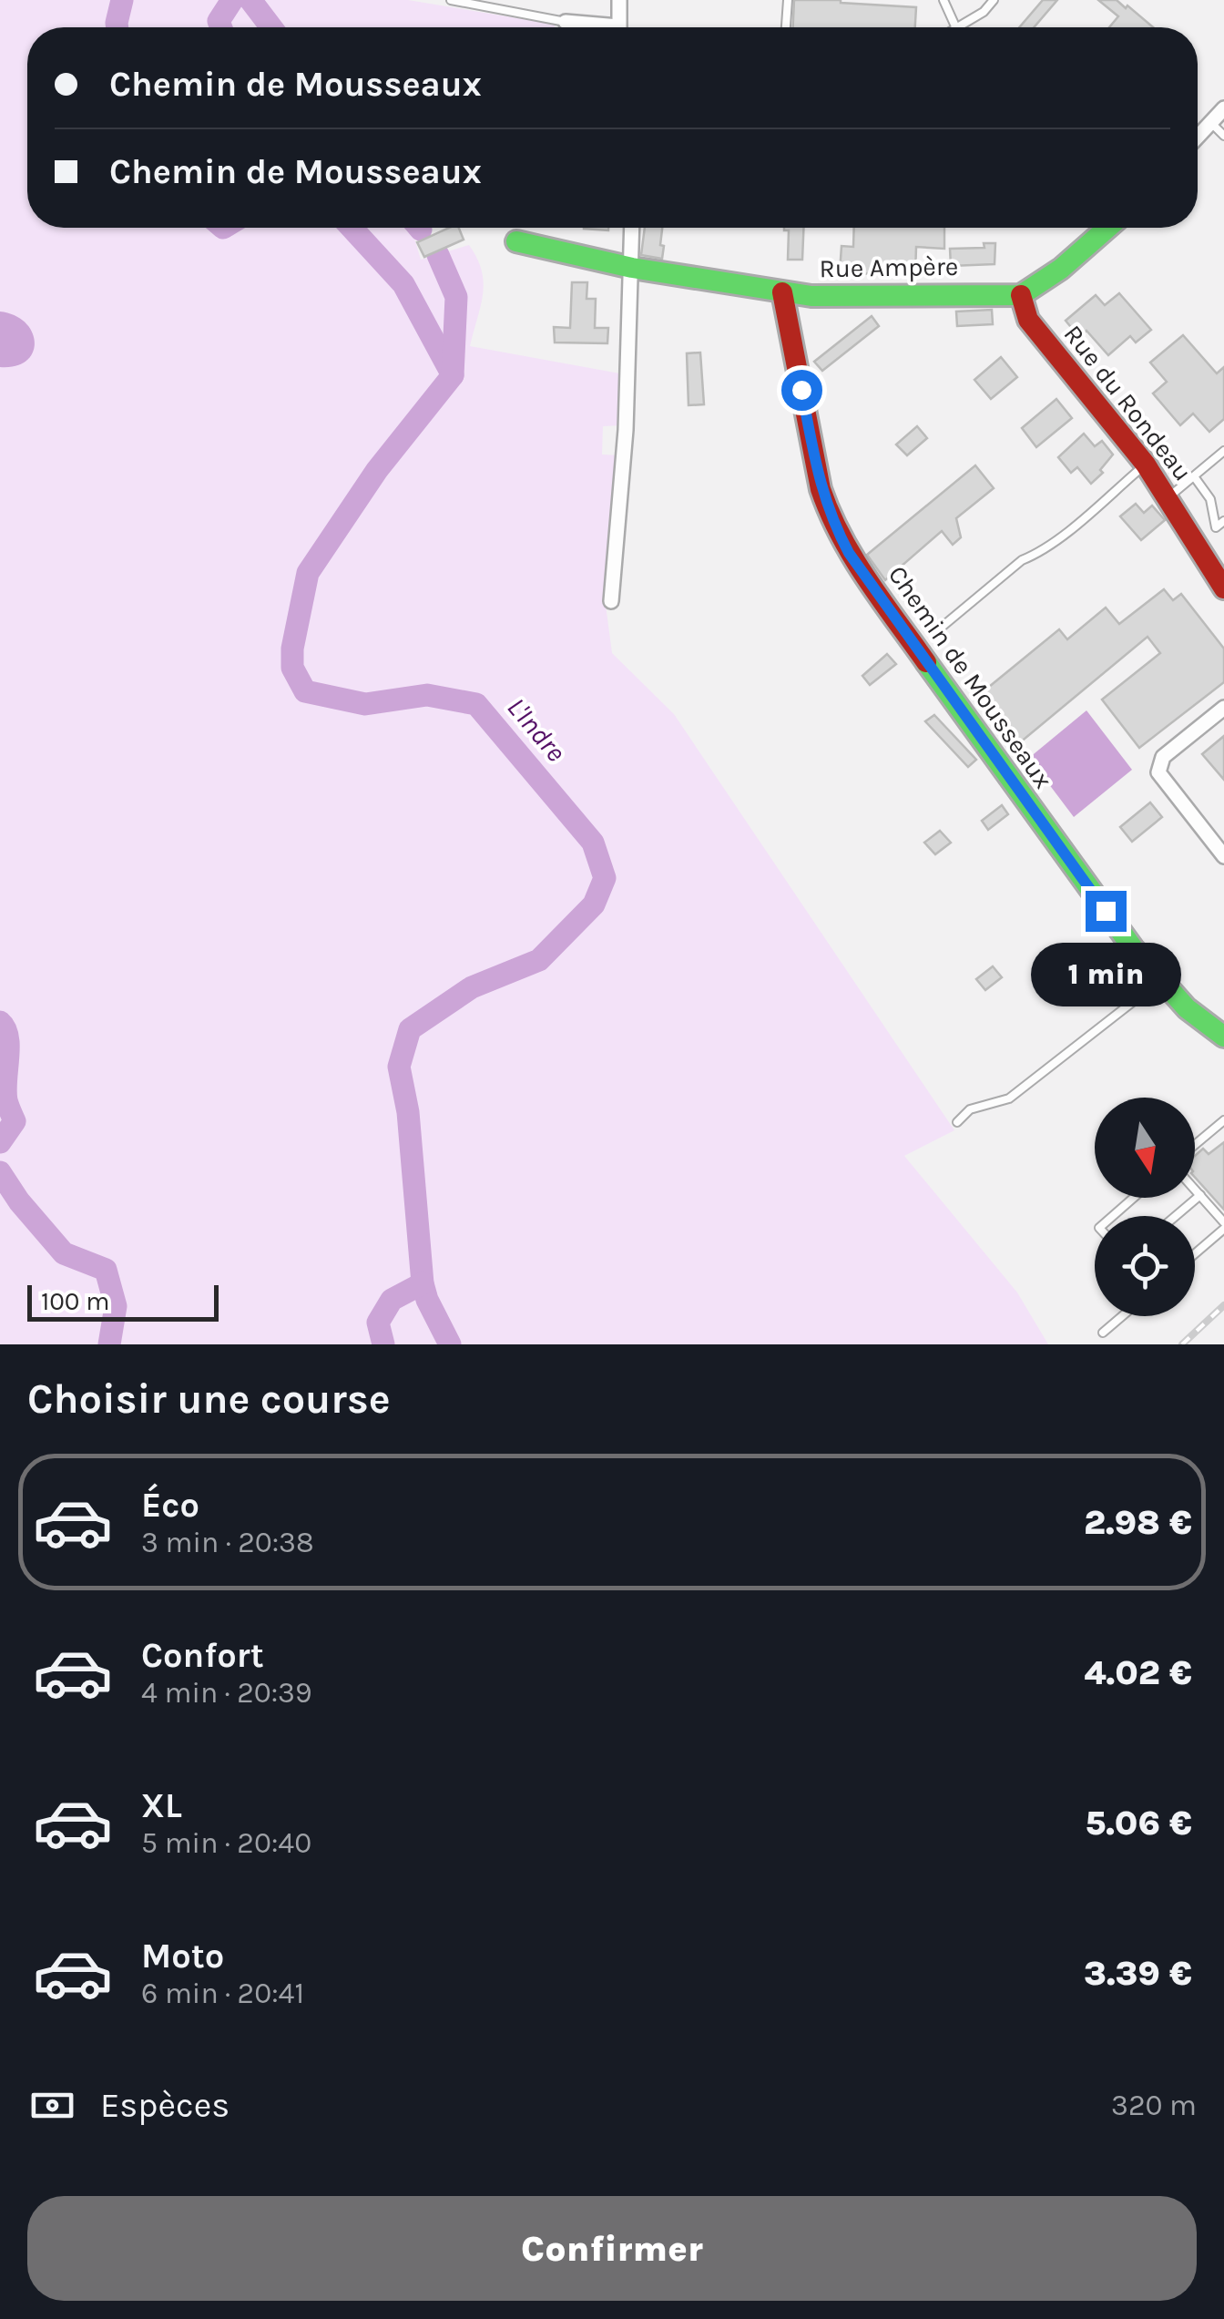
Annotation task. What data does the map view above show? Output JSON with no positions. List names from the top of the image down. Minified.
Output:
{"streets":{"street":["Rue Ampère","Rue du Rondeau","Chemin de Mousseaux"]},"crossings":[["Rue Ampère","Rue du Rondeau"],["Rue Ampère","Chemin de Mousseaux"]],"water":["L'Indre"],"scale_bar":"100 m","north":"bottom","page":{"banner":["Chemin de Mousseaux","Chemin de Mousseaux"],"bubble":"1 min","scale":"100 m","heading":"Choisir une course","list":[{"name":"Éco","note":"3 min · 20:38","value":"2.98 €"},{"name":"Confort","note":"4 min · 20:39","value":"4.02 €"},{"name":"XL","note":"5 min · 20:40","value":"5.06 €"},{"name":"Moto","note":"6 min · 20:41","value":"3.39 €"}],"pay":["Espèces","320 m"],"buttons":"Confirmer"}}
